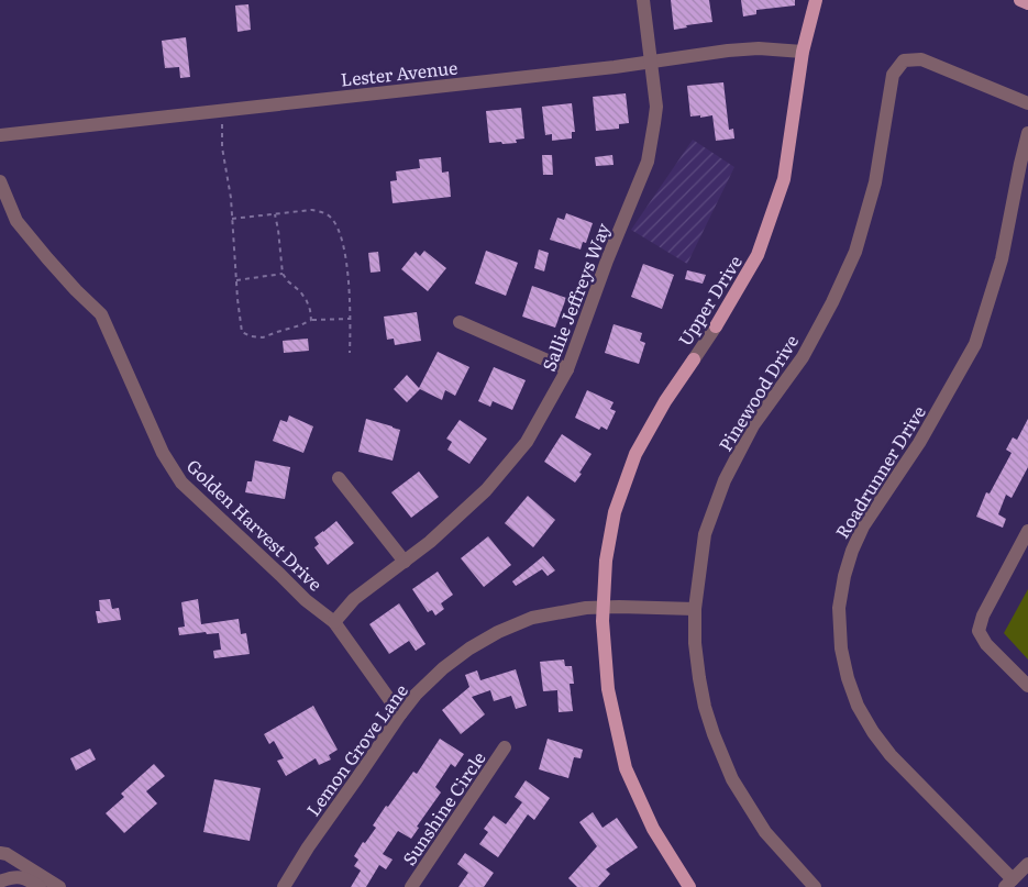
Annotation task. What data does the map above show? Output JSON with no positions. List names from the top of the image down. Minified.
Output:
{"streets":{"main road":["Upper Drive"],"street":["Lester Avenue","Sallie Jeffreys Way","Pinewood Drive","Roadrunner Drive","Golden Harvest Drive","Lemon Grove Lane","Sunshine Circle"]},"crossings":[["Lester Avenue","Sallie Jeffreys Way"],["Lester Avenue","Upper Drive"],["Sallie Jeffreys Way","Golden Harvest Drive"],["Upper Drive","Lemon Grove Lane"],["Pinewood Drive","Lemon Grove Lane"],["Golden Harvest Drive","Lemon Grove Lane"]]}
